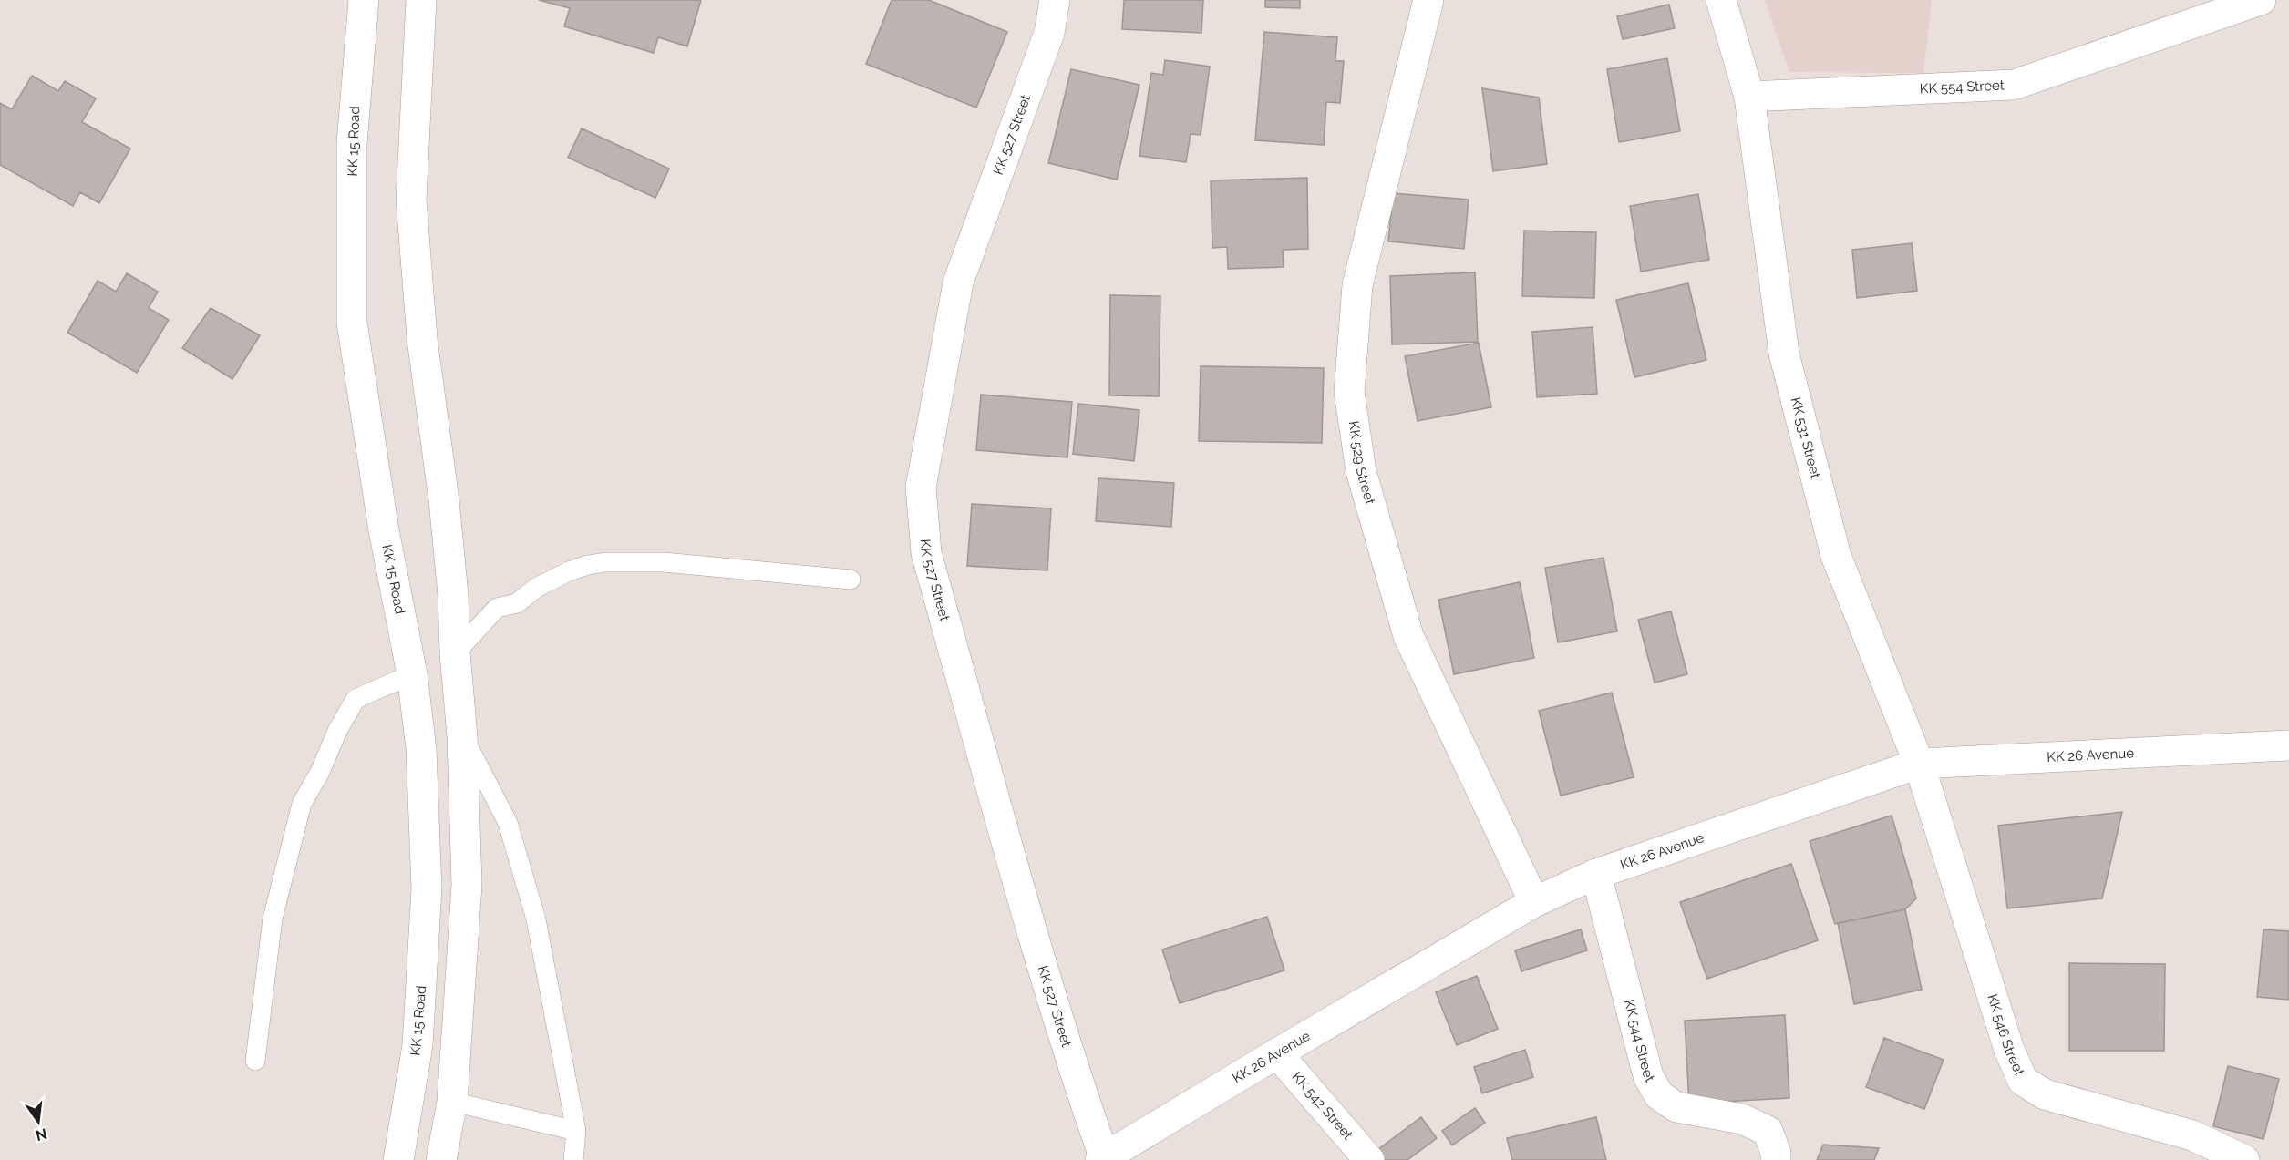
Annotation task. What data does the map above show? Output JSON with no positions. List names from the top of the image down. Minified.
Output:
{"streets":{"main road":["KK 554 Street","KK 527 Street","KK 15 Road","KK 531 Street","KK 529 Street","KK 26 Avenue","KK 546 Street","KK 544 Street","KK 542 Street"]},"crossings":[["KK 554 Street","KK 531 Street"],["KK 527 Street","KK 26 Avenue"],["KK 531 Street","KK 26 Avenue"],["KK 531 Street","KK 546 Street"],["KK 529 Street","KK 26 Avenue"],["KK 26 Avenue","KK 546 Street"],["KK 26 Avenue","KK 544 Street"],["KK 26 Avenue","KK 542 Street"]],"north":"bottom"}
